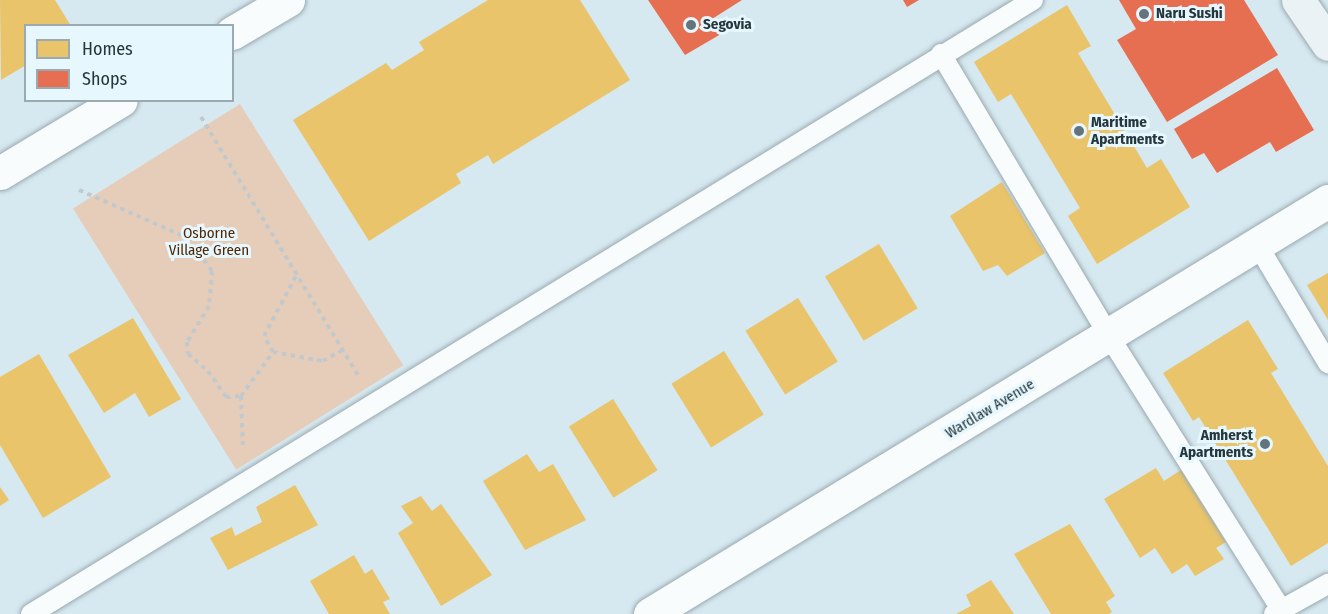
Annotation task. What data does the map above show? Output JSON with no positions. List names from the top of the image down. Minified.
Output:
{"streets":{"street":["Wardlaw Avenue"]},"parks":["Osborne Village Green"],"places":["Naru Sushi","Segovia","Maritime Apartments","Amherst Apartments"],"legend":["Homes","Shops"]}
